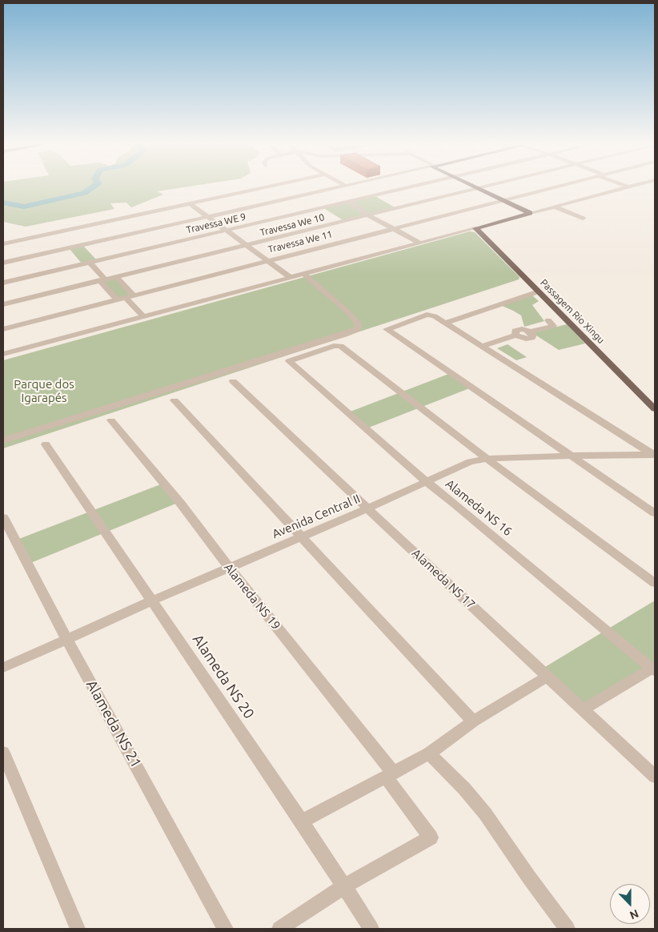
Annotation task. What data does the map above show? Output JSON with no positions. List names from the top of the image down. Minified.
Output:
{"streets":{"main road":["Passagem Rio Xingu"],"street":["Travessa WE 9","Travessa We 10","Travessa We 11","Alameda NS 16","Avenida Central II","Alameda NS 17","Alameda NS 19","Alameda NS 20","Alameda NS 21"]},"crossings":[["Alameda NS 16","Avenida Central II"],["Avenida Central II","Alameda NS 17"],["Avenida Central II","Alameda NS 19"],["Avenida Central II","Alameda NS 20"],["Avenida Central II","Alameda NS 21"],["Alameda NS 19","Alameda NS 20"]],"parks":["Parque dos Igarapés"],"north":"bottom"}
